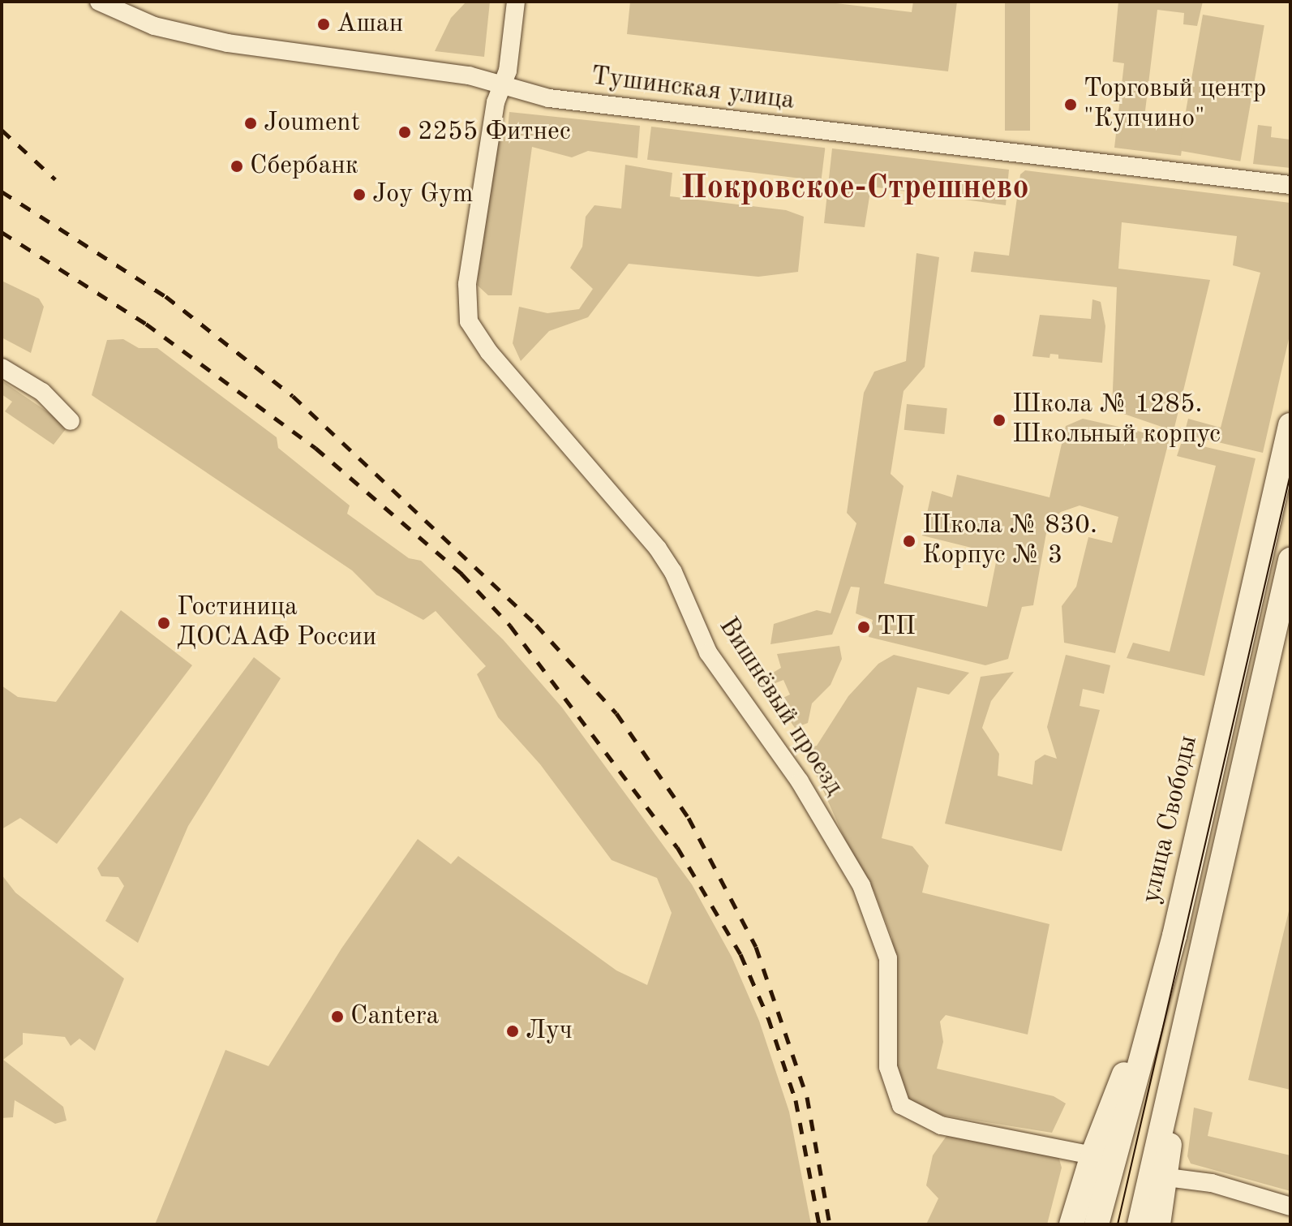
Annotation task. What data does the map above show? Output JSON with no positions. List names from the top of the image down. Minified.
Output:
{"streets":{"main road":["улица Свободы"],"street":["Тушинская улица","Вишнёвый проезд"]},"crossings":[["Тушинская улица","Вишнёвый проезд"]],"districts":["Покровское-Стрешнево"],"places":["Ашан","Торговый центр \"Купчино\"","Joument","2255 Фитнес","Сбербанк","Joy Gym","Школа № 1285. Школьный корпус","Школа № 830. Корпус № 3","Гостиница ДОСААФ России","ТП","Cantera","Луч"]}
